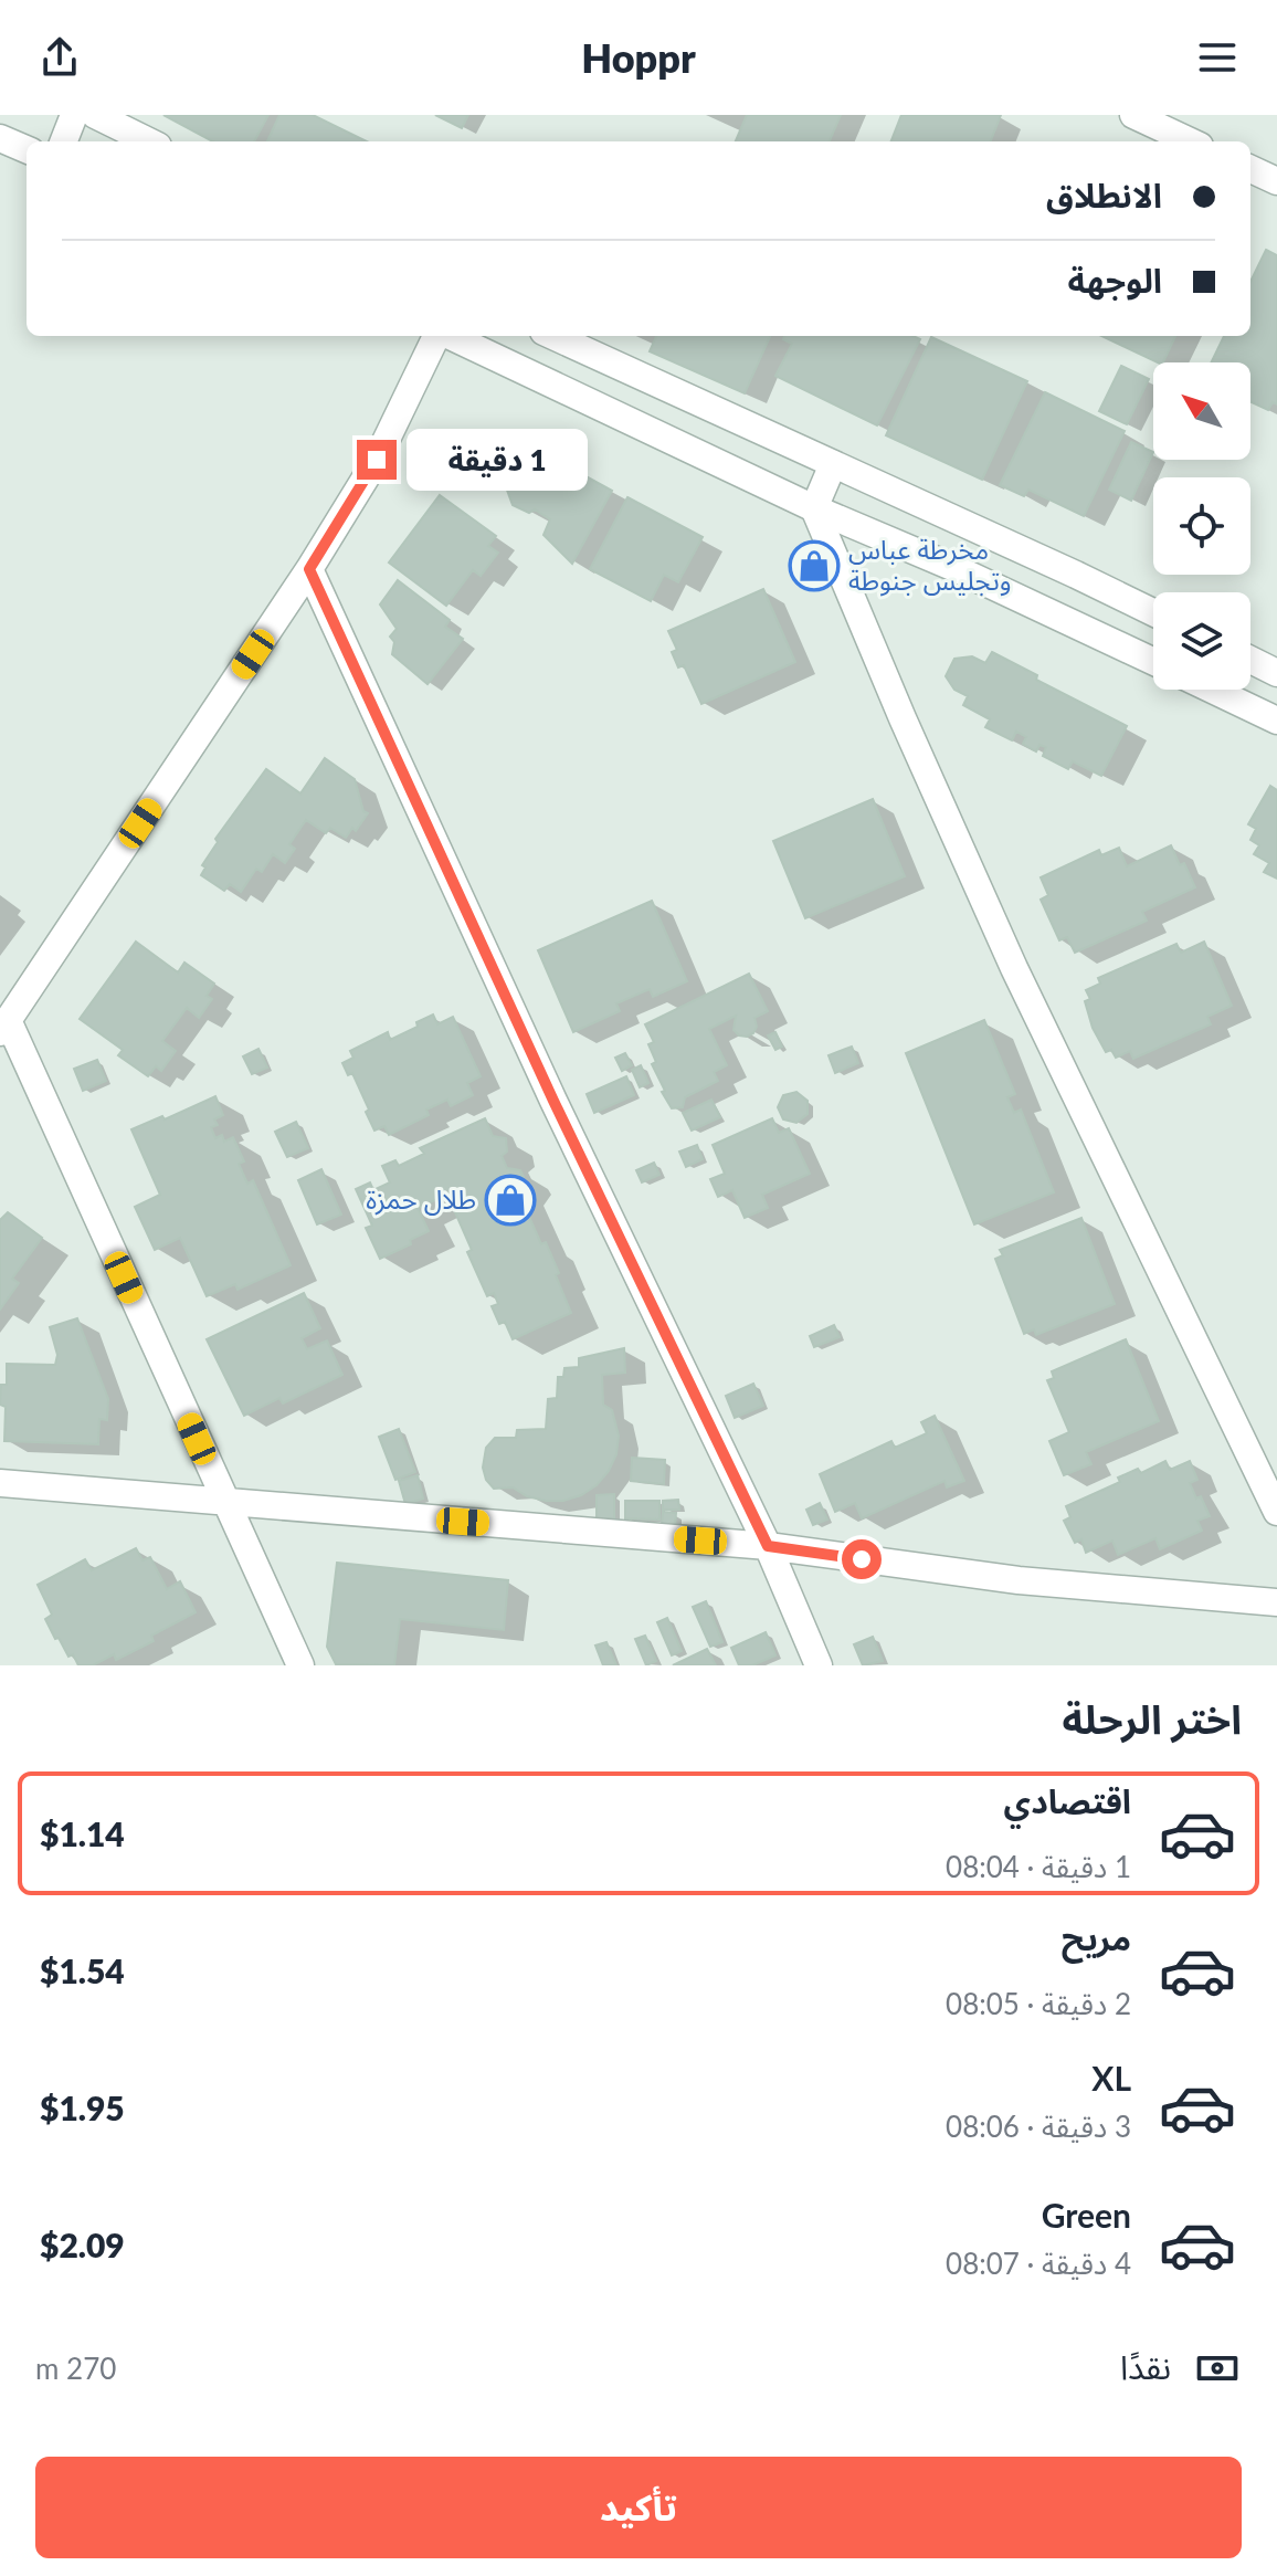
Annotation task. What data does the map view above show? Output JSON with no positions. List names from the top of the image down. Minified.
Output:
{"places":{"shop":["مخرطة عباس وتجليس جنوطة","طلال حمزة"]},"north":"top left","page":{"header":"Hoppr","banner":["الانطلاق","الوجهة"],"bubble":"1 دقيقة","heading":"اختر الرحلة","list":[{"name":"اقتصادي","note":"1 دقيقة · 08:04","value":"$1.14"},{"name":"مريح","note":"2 دقيقة · 08:05","value":"$1.54"},{"name":"XL","note":"3 دقيقة · 08:06","value":"$1.95"},{"name":"Green","note":"4 دقيقة · 08:07","value":"$2.09"}],"pay":["نقدًا","270 m"],"buttons":"تأكيد"}}
